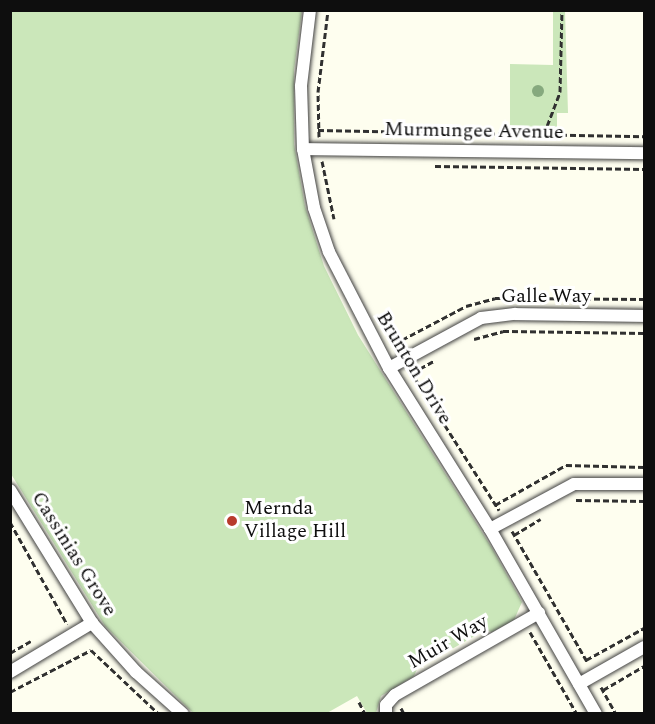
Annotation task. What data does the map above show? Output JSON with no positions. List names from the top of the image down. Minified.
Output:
{"streets":{"street":["Murmungee Avenue","Galle Way","Brunton Drive","Cassinias Grove","Muir Way"]},"crossings":[["Murmungee Avenue","Brunton Drive"],["Galle Way","Brunton Drive"],["Brunton Drive","Muir Way"]],"places":["Mernda Village Hill"]}
